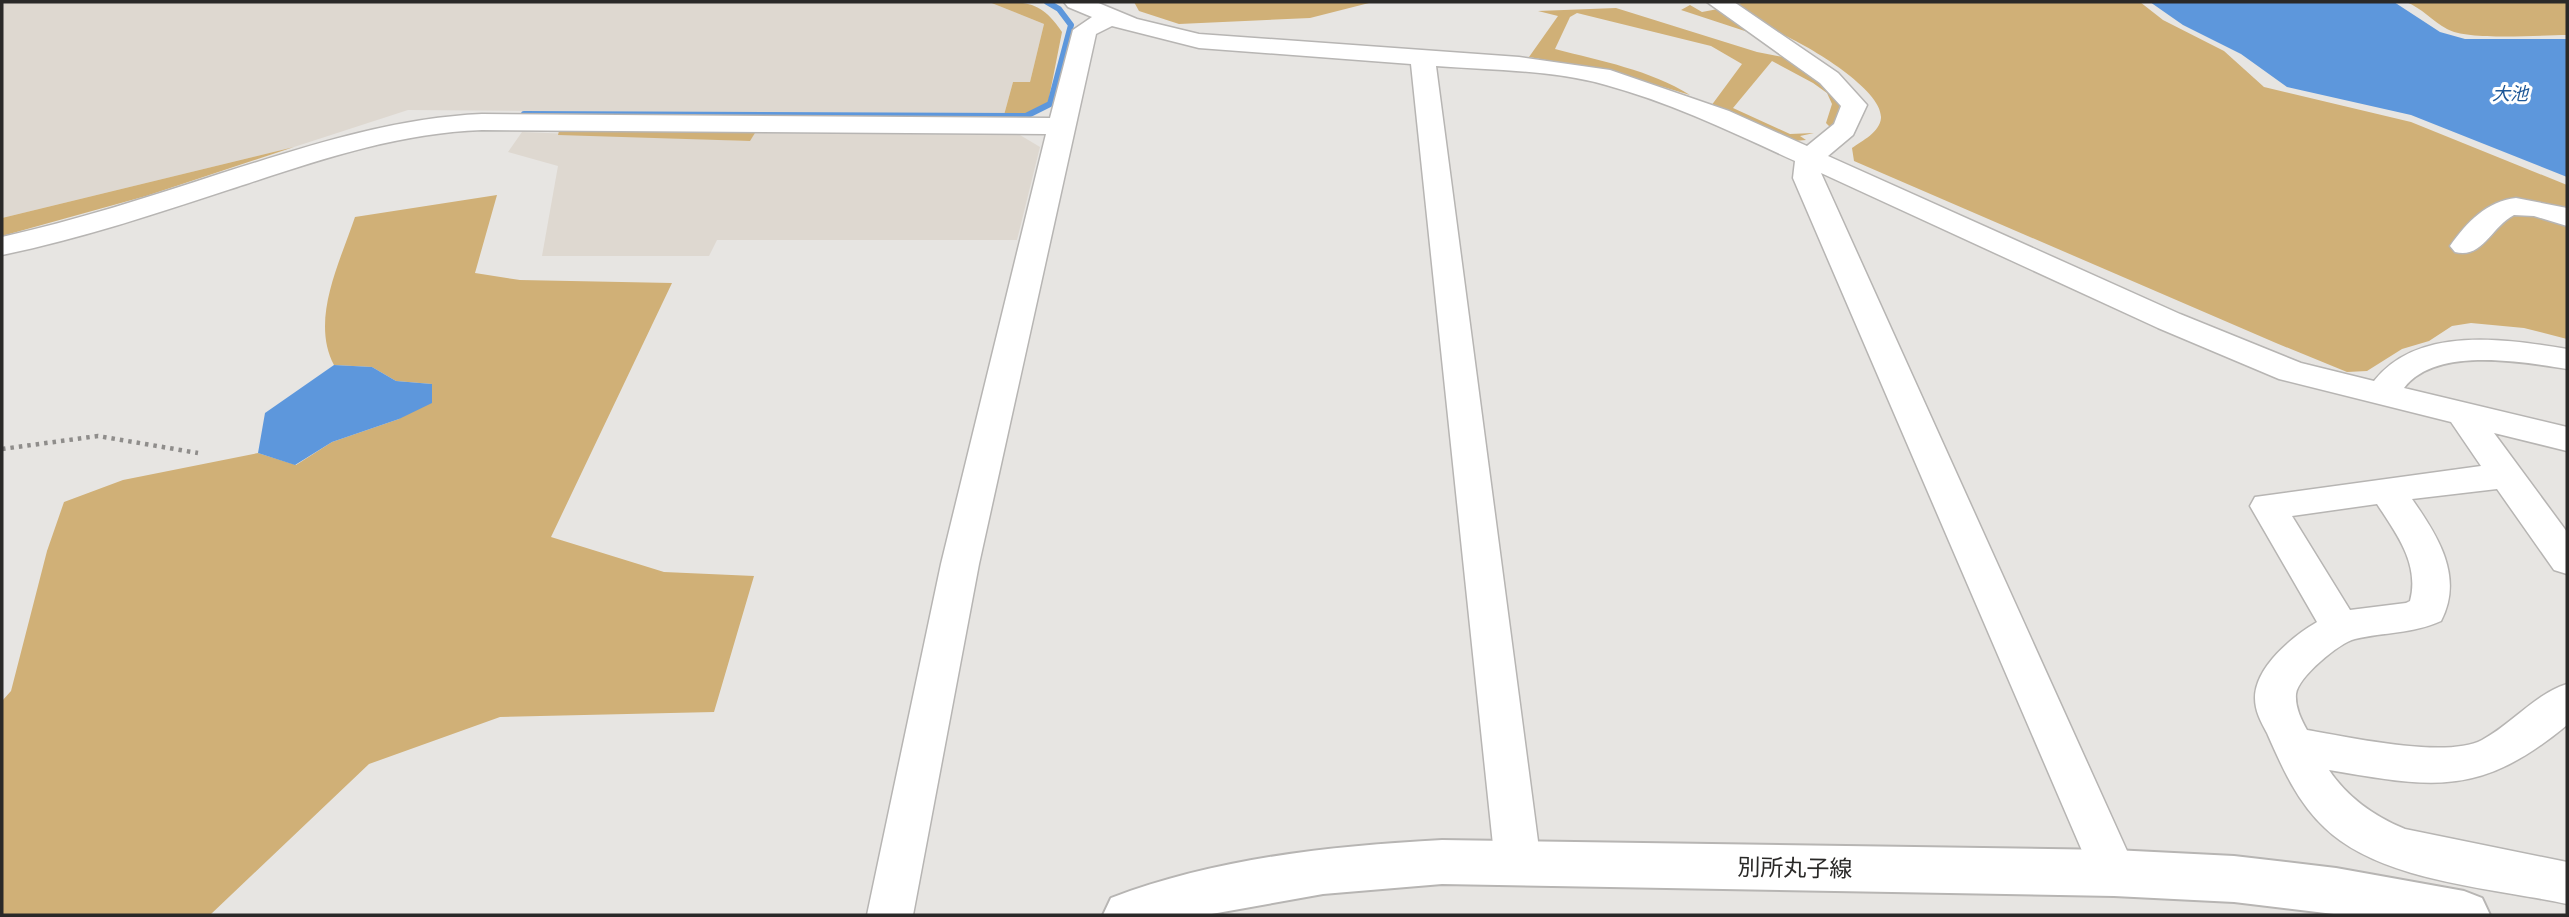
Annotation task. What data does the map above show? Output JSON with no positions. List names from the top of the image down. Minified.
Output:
{"streets":{"main road":["別所丸子線"]},"water":["大池"]}
